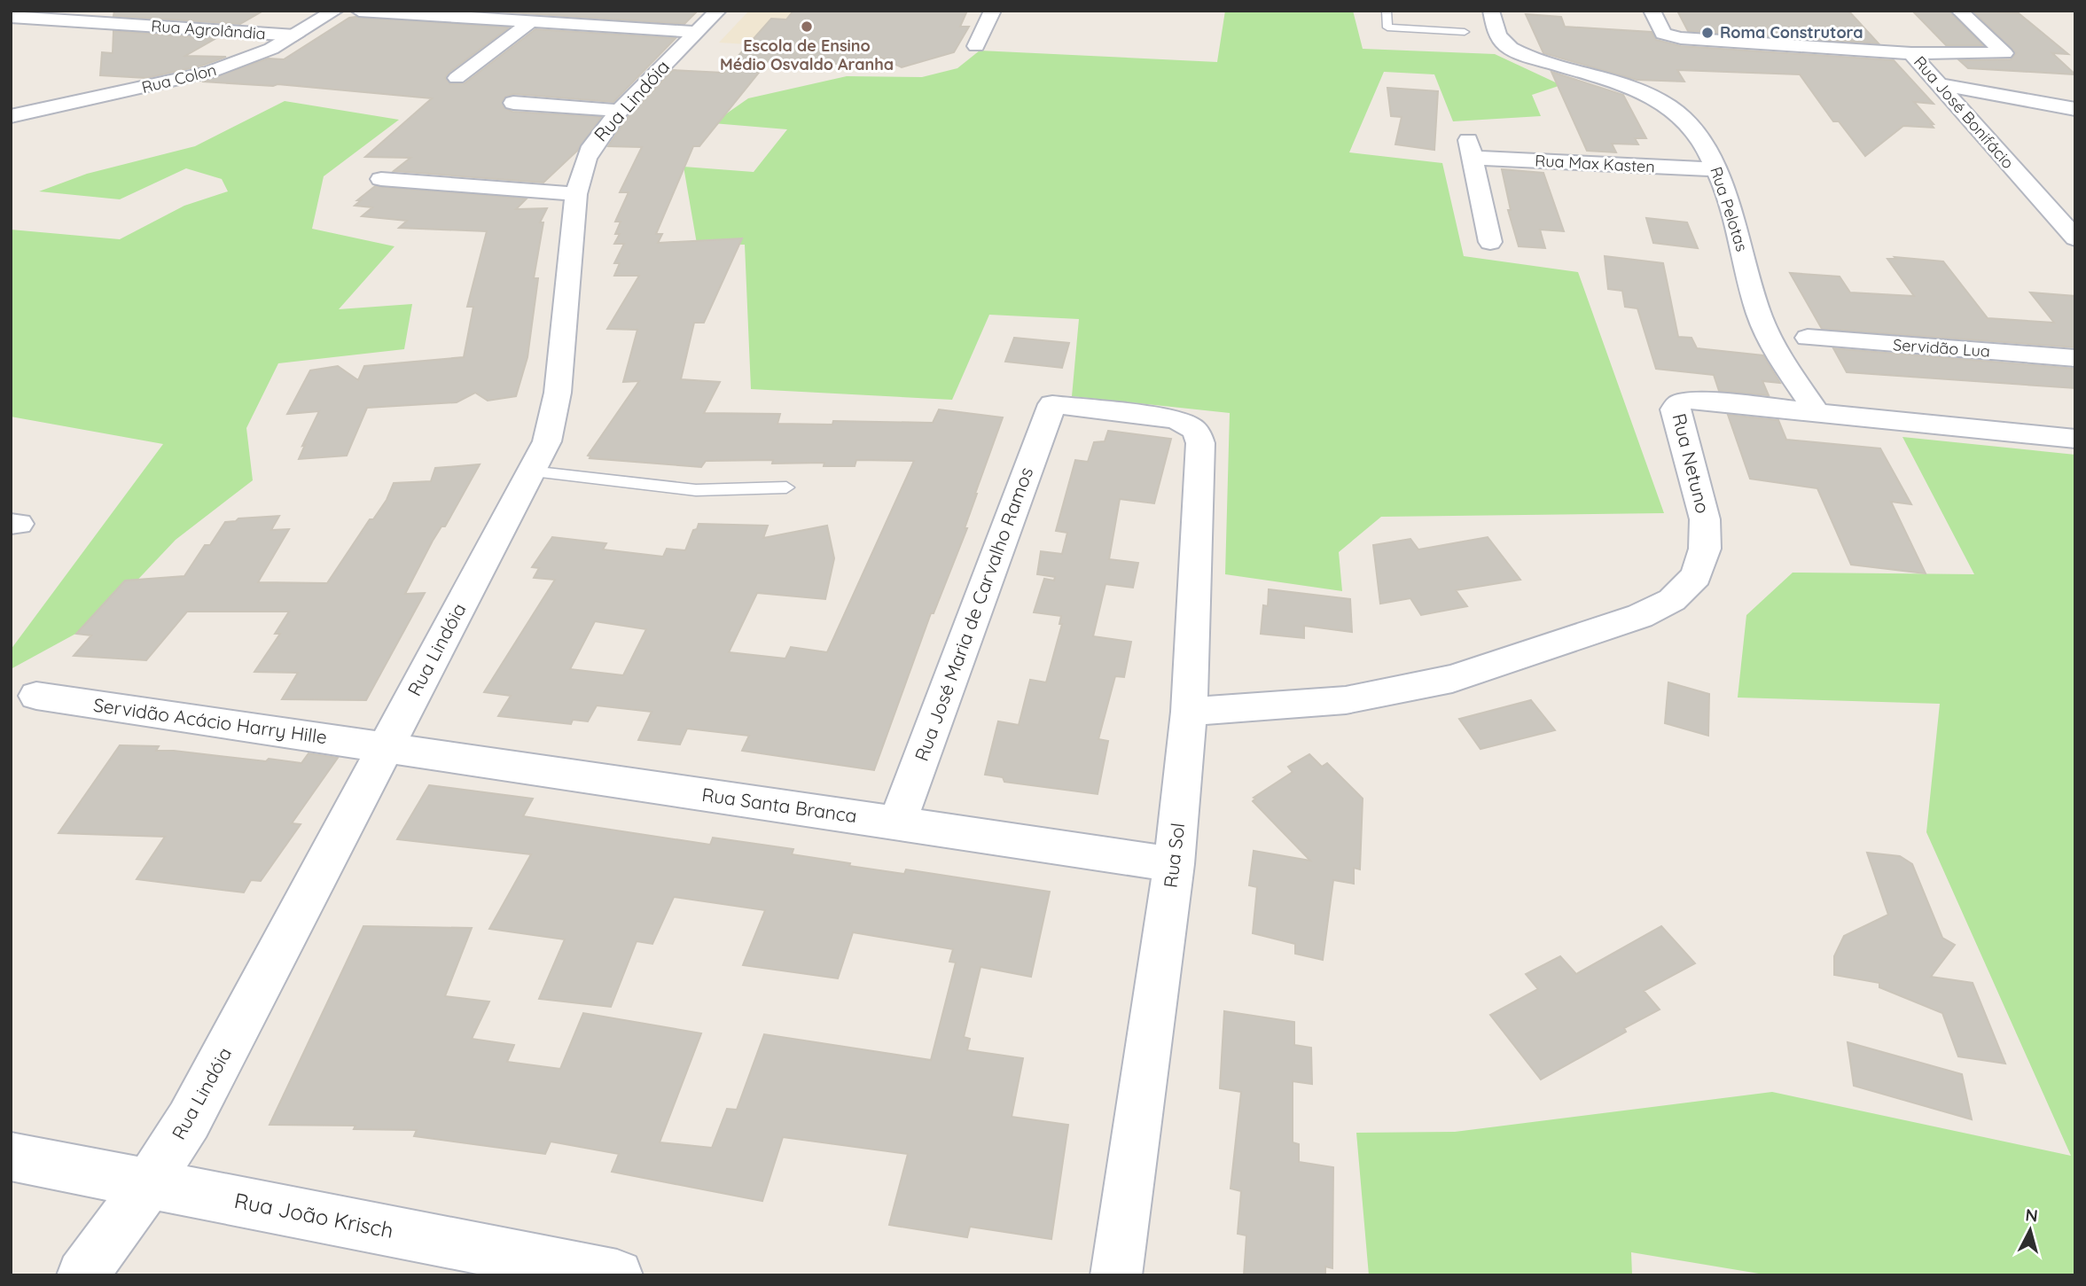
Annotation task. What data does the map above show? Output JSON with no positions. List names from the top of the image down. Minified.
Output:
{"streets":{"street":["Rua Agrolândia","Rua Colon","Rua Lindóia","Rua José Bonifácio","Rua Max Kasten","Rua Pelotas","Servidão Lua","Rua Netuno","Rua José Maria de Carvalho Ramos","Servidão Acácio Harry Hille","Rua Santa Branca","Rua Sol","Rua João Krisch"]},"crossings":[["Rua Agrolândia","Rua Colon"],["Rua Lindóia","Servidão Acácio Harry Hille"],["Rua Lindóia","Rua Santa Branca"],["Rua Lindóia","Rua João Krisch"],["Rua Max Kasten","Rua Pelotas"],["Rua Pelotas","Rua Netuno"],["Rua Netuno","Rua Sol"],["Rua José Maria de Carvalho Ramos","Rua Santa Branca"],["Rua José Maria de Carvalho Ramos","Rua Sol"],["Servidão Acácio Harry Hille","Rua Santa Branca"],["Rua Santa Branca","Rua Sol"]],"places":["Escola de Ensino Médio Osvaldo Aranha","Roma Construtora"],"north":"top"}
